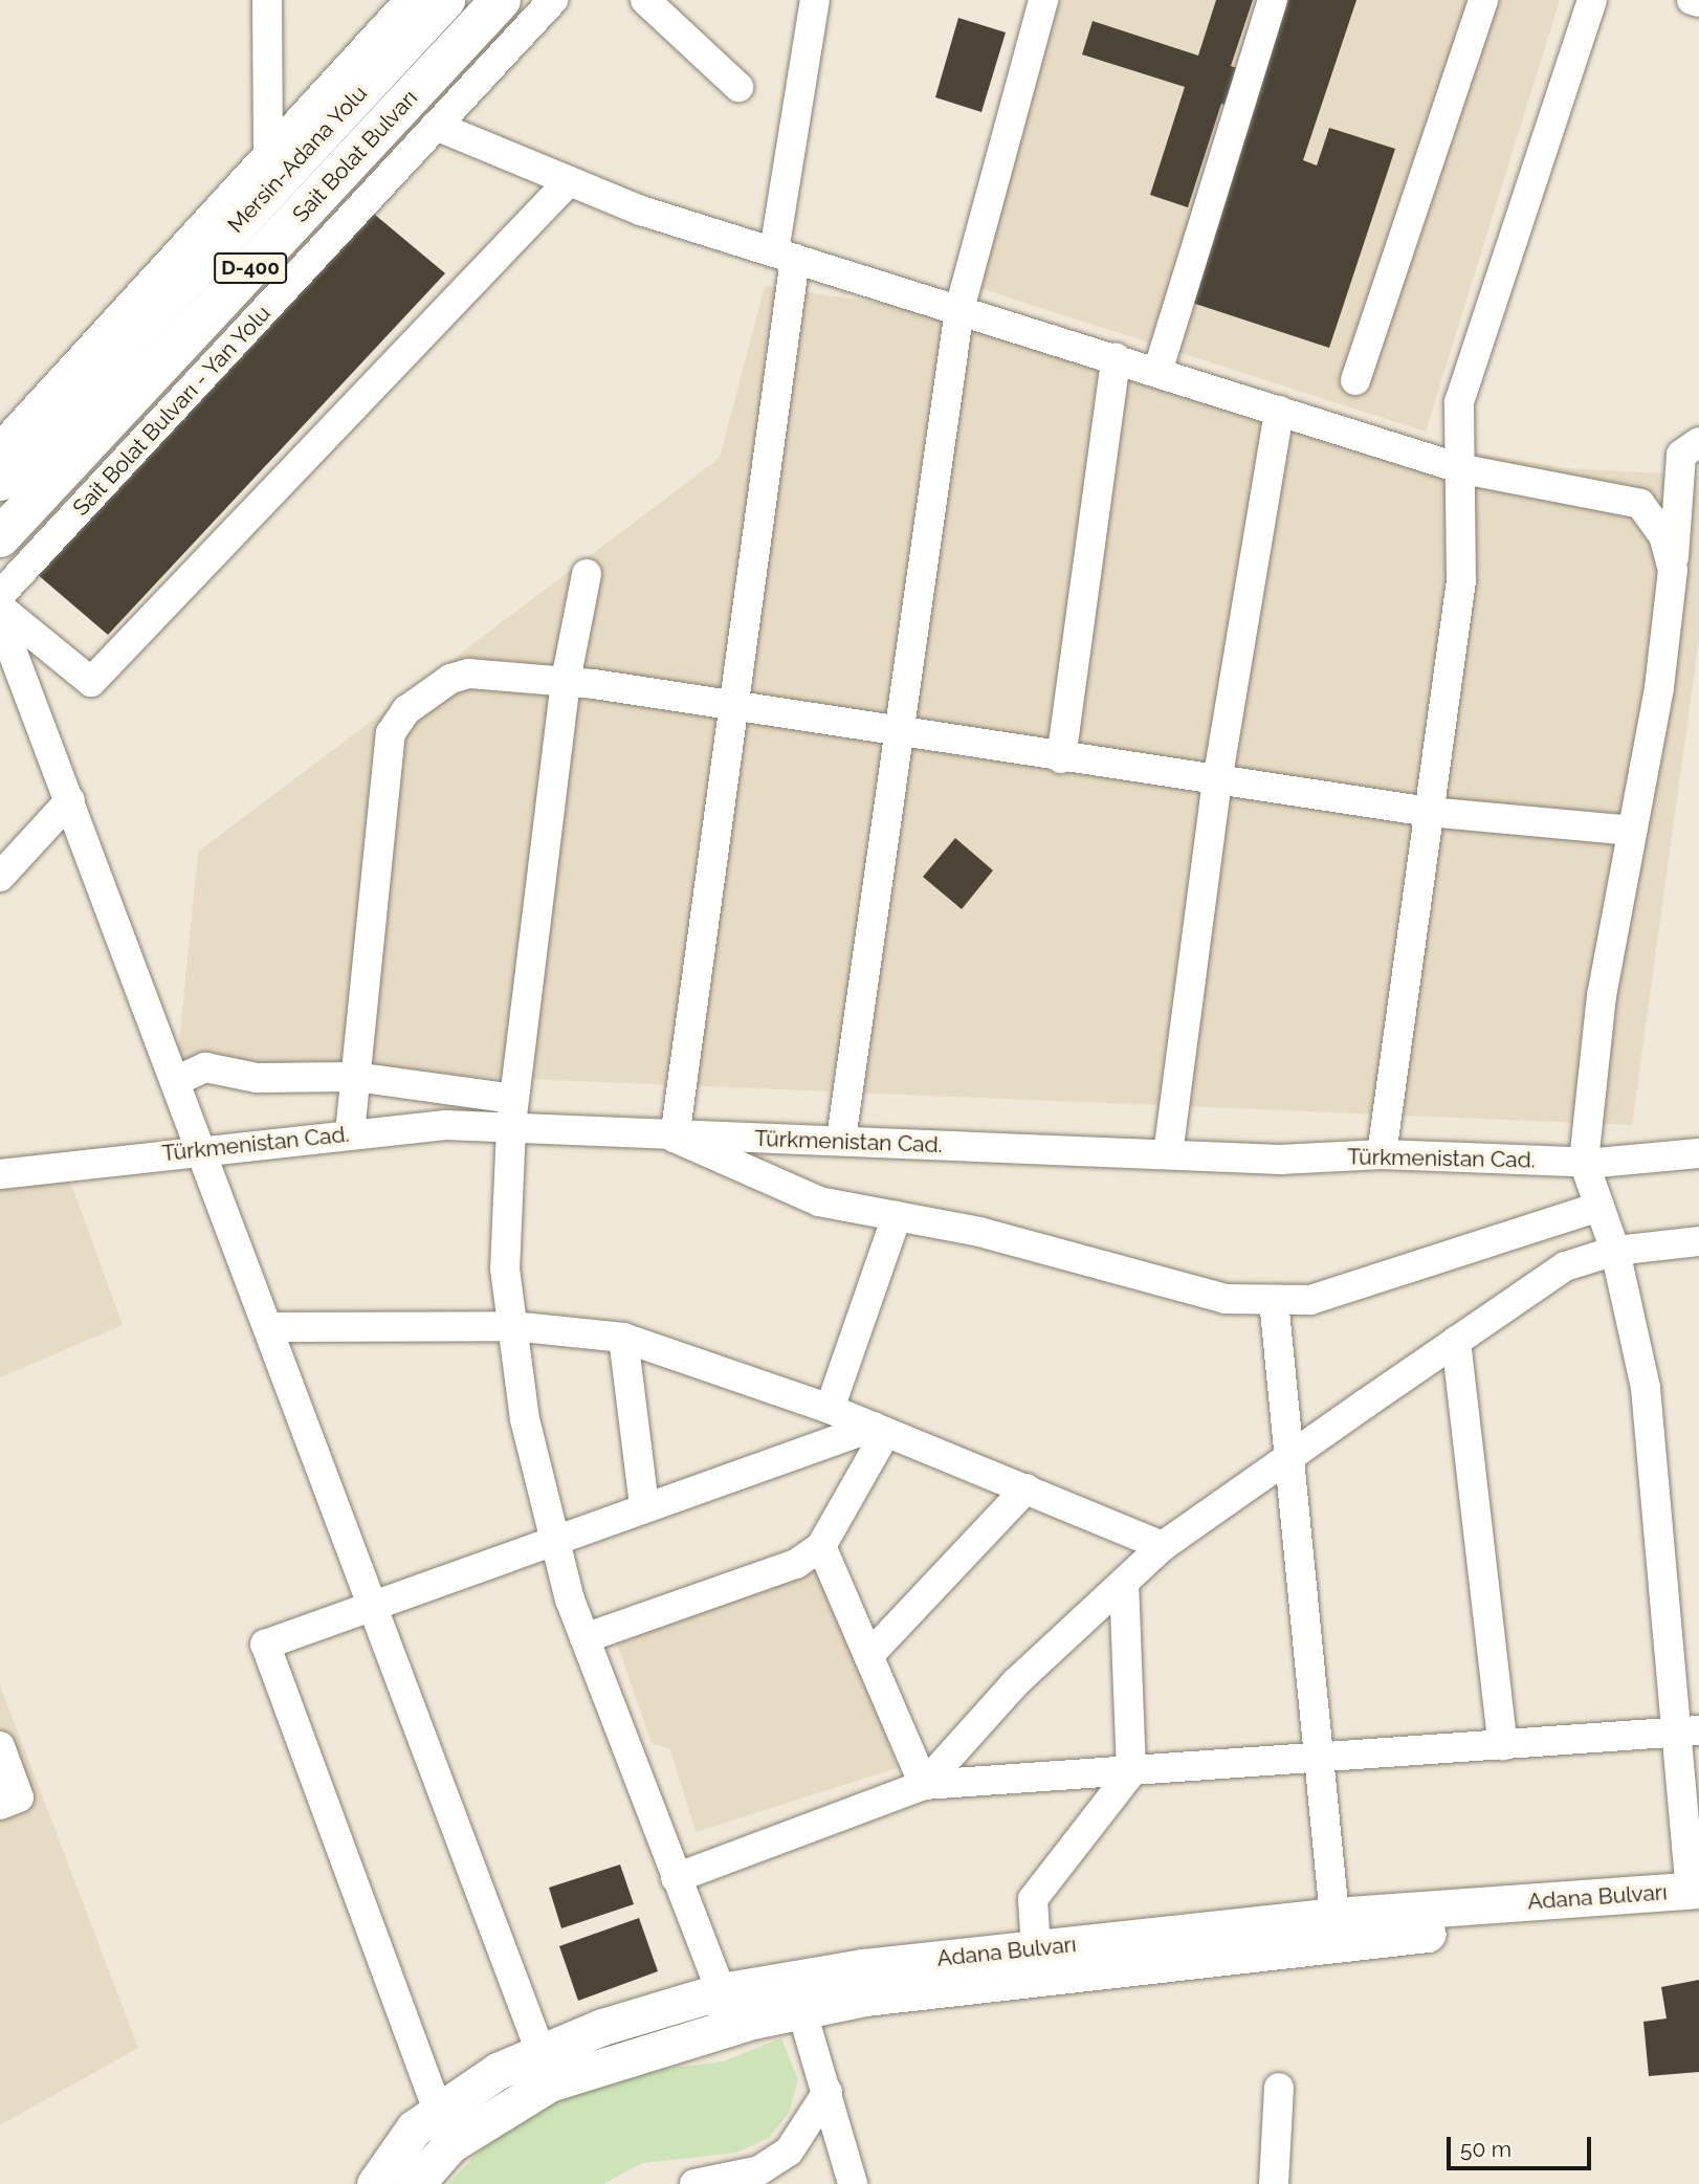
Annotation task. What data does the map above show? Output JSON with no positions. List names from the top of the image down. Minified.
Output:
{"streets":{"highway":["Sait Bolat Bulvarı","Mersin-Adana Yolu","D-400"],"main road":["Adana Bulvarı"],"street":["Sait Bolat Bulvarı - Yan Yolu","Türkmenistan Cad."]},"scale_bar":"50 m"}
